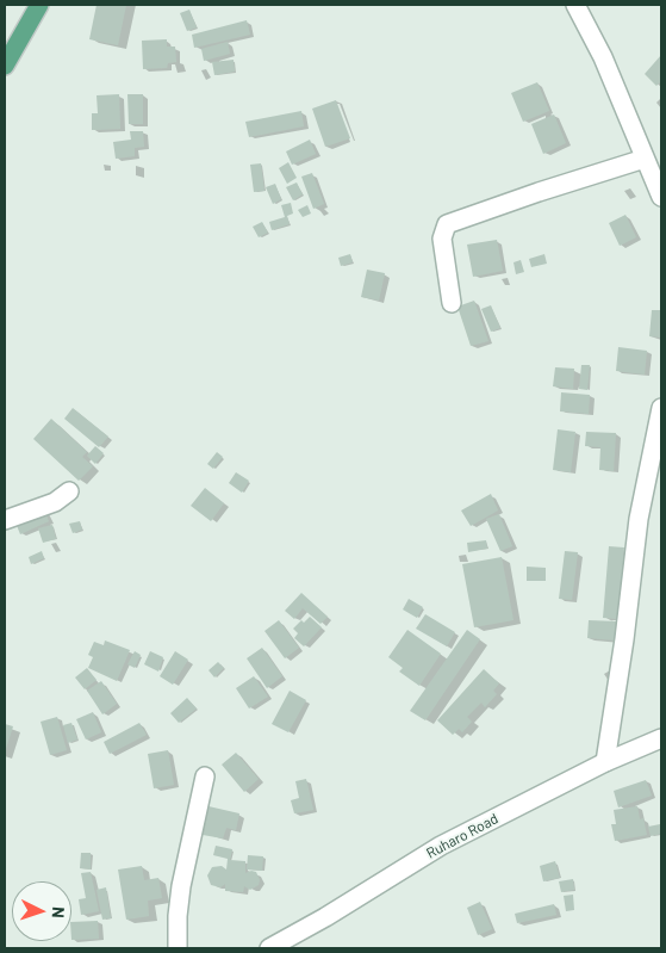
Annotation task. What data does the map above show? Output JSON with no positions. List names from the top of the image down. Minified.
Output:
{"streets":{"street":["Ruharo Road"]},"north":"right"}
